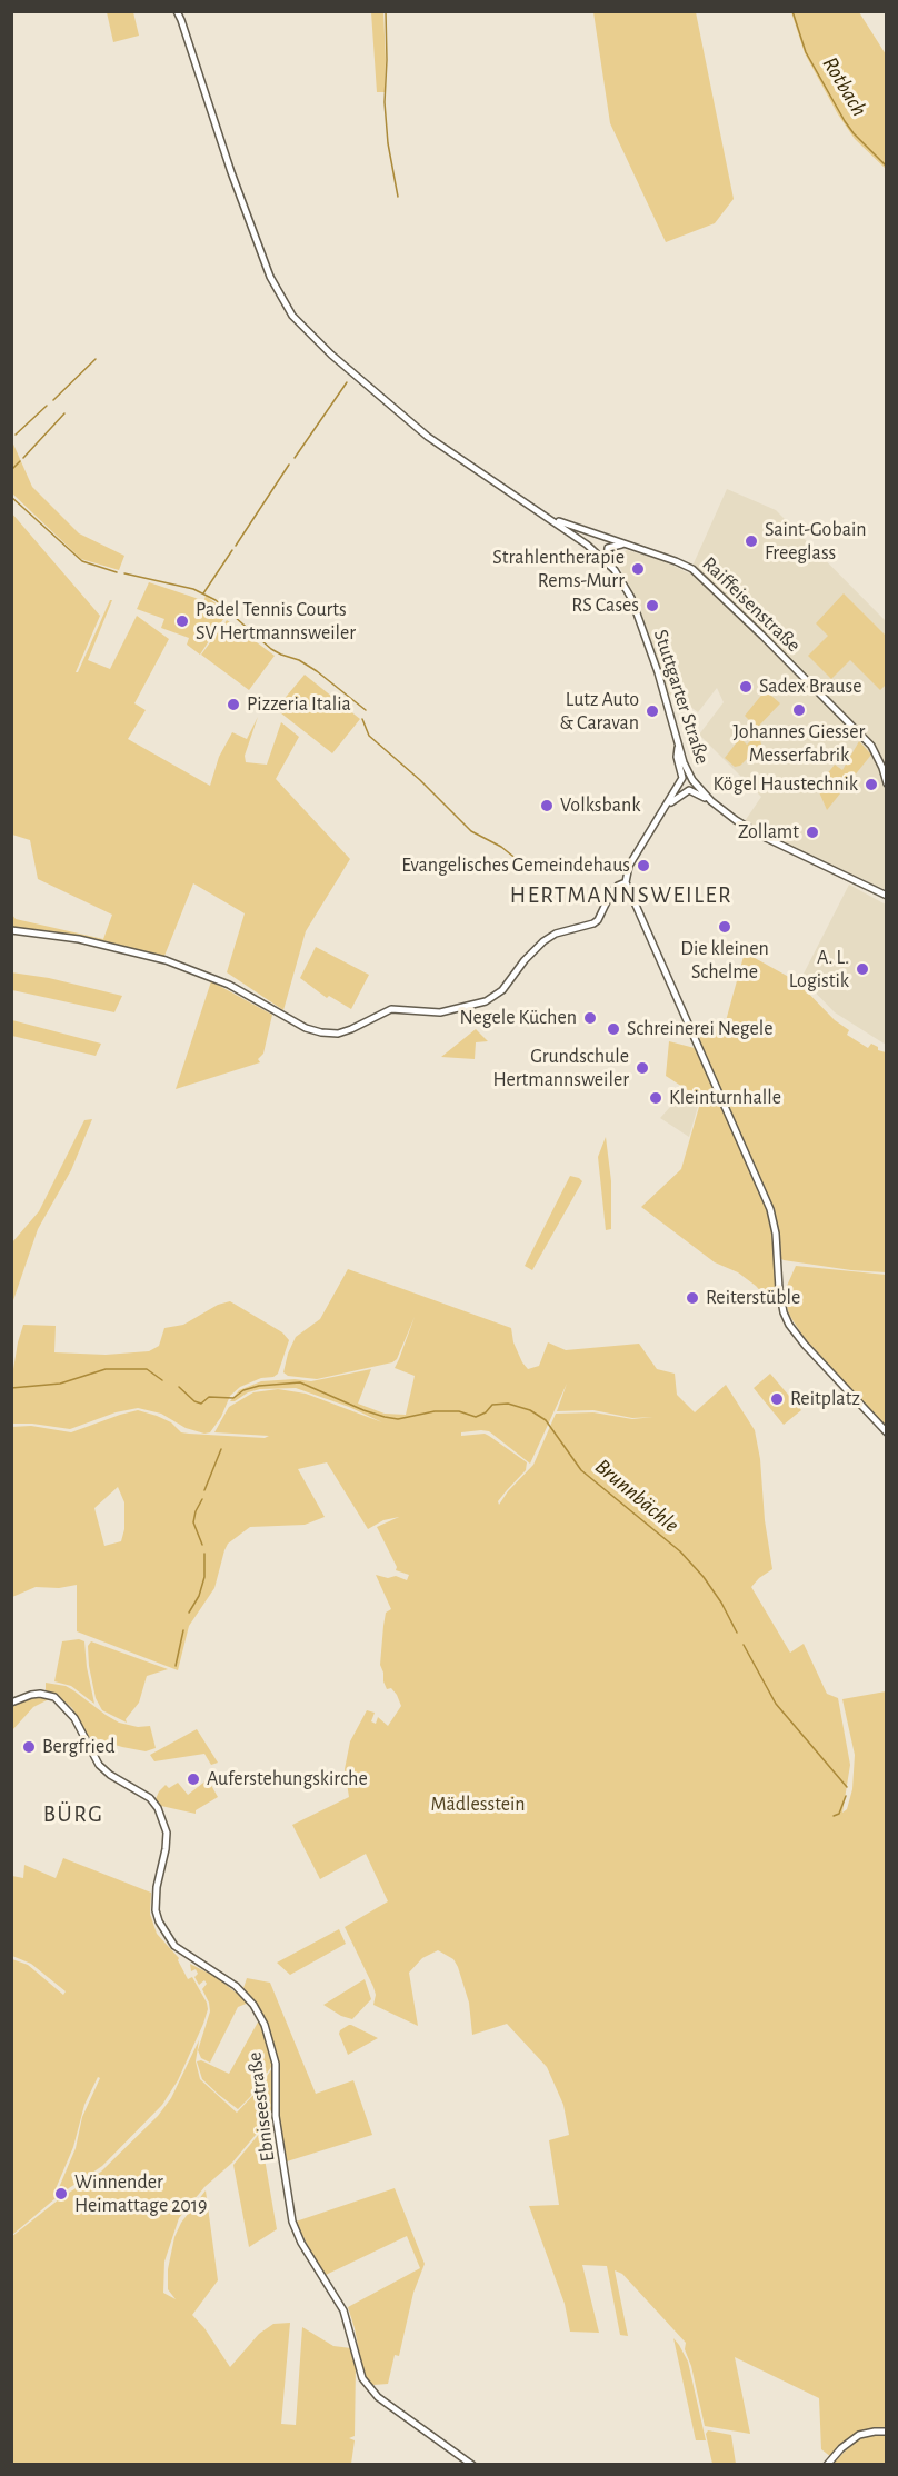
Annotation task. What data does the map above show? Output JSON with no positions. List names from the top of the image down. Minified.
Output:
{"streets":{"street":["Raiffeisenstraße","Stuttgarter Straße","Ebniseestraße"]},"crossings":[["Raiffeisenstraße","Stuttgarter Straße"]],"districts":["HERTMANNSWEILER","BÜRG"],"water":["Rotbach","Brunnbächle"],"parks":["Mädlesstein"],"places":["Saint-Gobain Freeglass","Strahlentherapie Rems-Murr","RS Cases","Padel Tennis Courts SV Hertmannsweiler","Sadex Brause","Pizzeria Italia","Johannes Giesser Messerfabrik","Lutz Auto & Caravan","Kögel Haustechnik","Volksbank","Zollamt","Evangelisches Gemeindehaus","Die kleinen Schelme","A. L. Logistik","Negele Küchen","Schreinerei Negele","Grundschule Hertmannsweiler","Kleinturnhalle","Reiterstüble","Reitplatz","Bergfried","Auferstehungskirche","Winnender Heimattage 2019"]}
